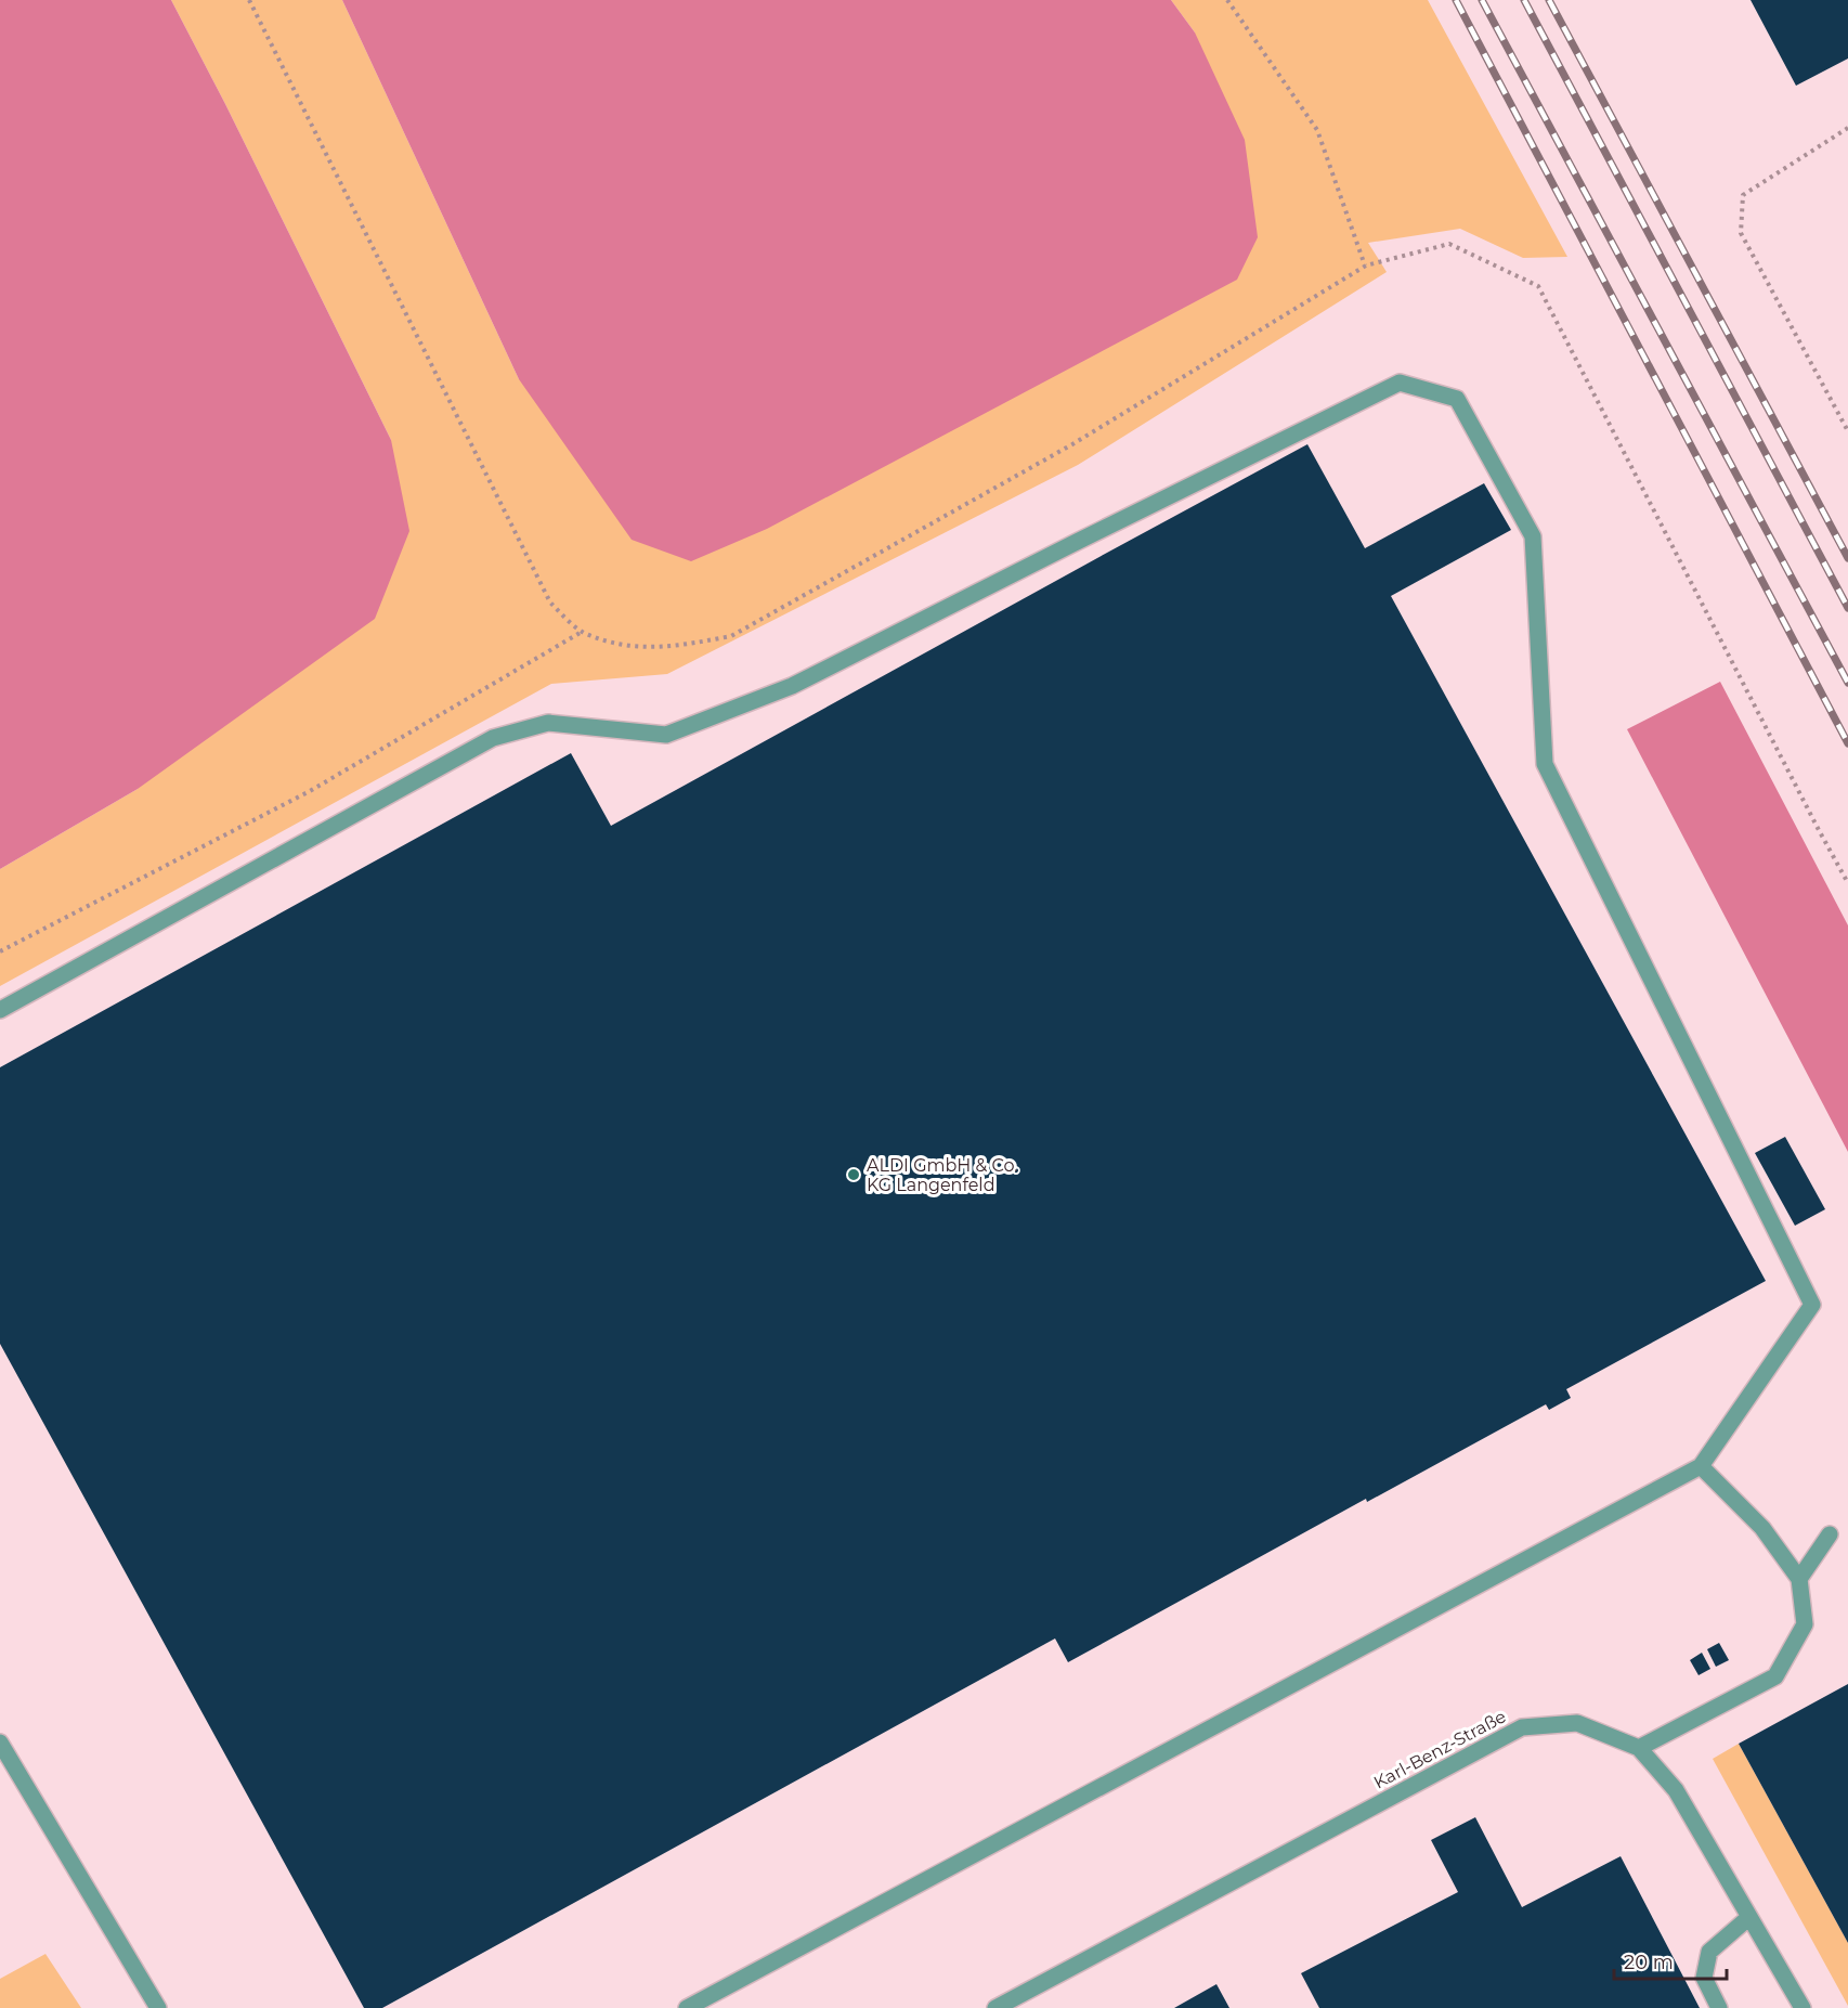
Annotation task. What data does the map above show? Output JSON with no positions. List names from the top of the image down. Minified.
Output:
{"streets":{"street":["Karl-Benz-Straße"]},"places":["ALDI GmbH & Co. KG Langenfeld"],"scale_bar":"20 m"}
